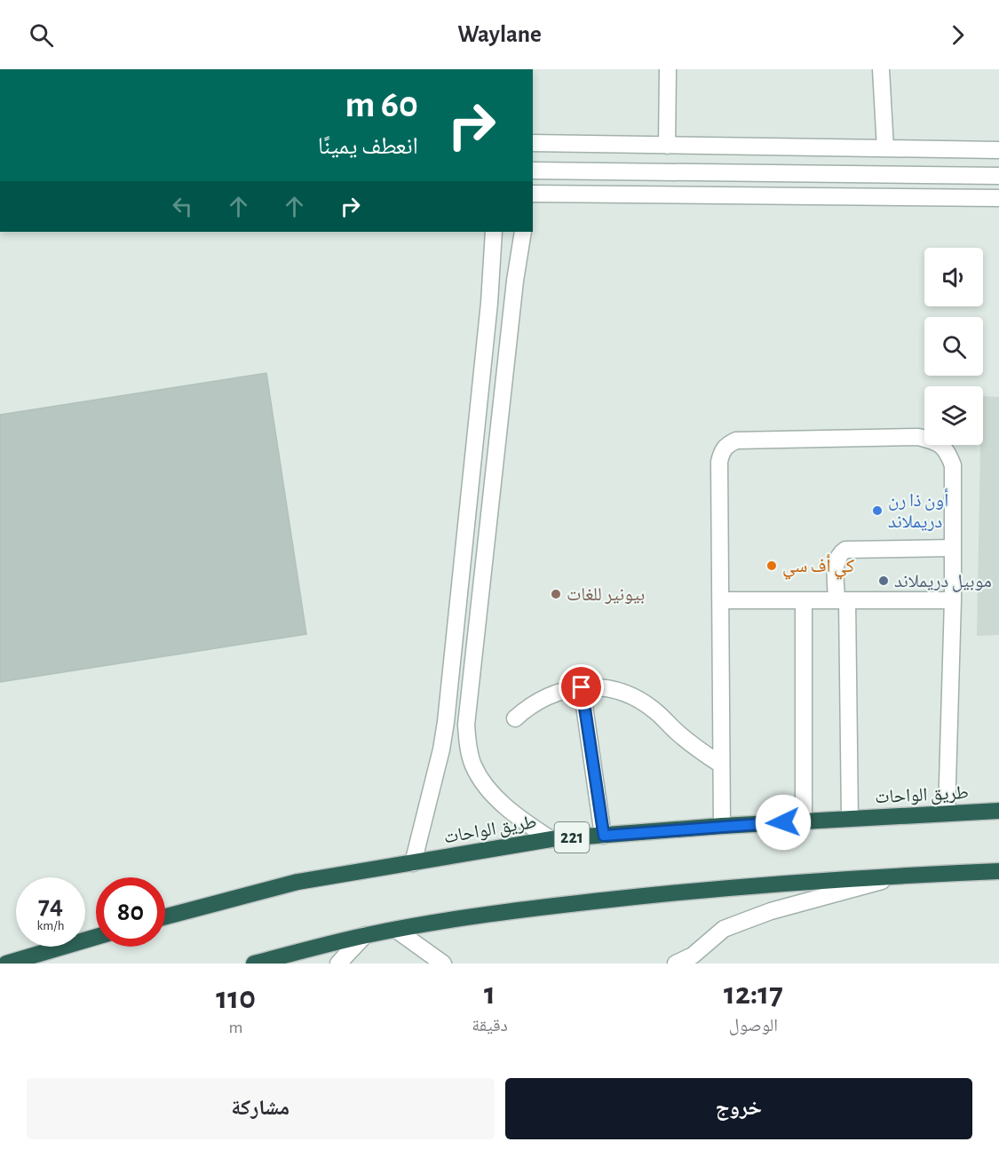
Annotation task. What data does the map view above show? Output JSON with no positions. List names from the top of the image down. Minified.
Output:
{"streets":{"highway":["طريق الواحات","221"]},"places":["أون ذا رن دريملاند","كي أف سي","موبيل دريملاند","بيونير للغات"],"page":{"header":"Waylane","turn":["60 m","انعطف يمينًا"],"speed":"74 km/h","limit":"80","eta":["12:17","الوصول","1","دقيقة","110","m"],"buttons":["خروج","مشاركة"]}}
